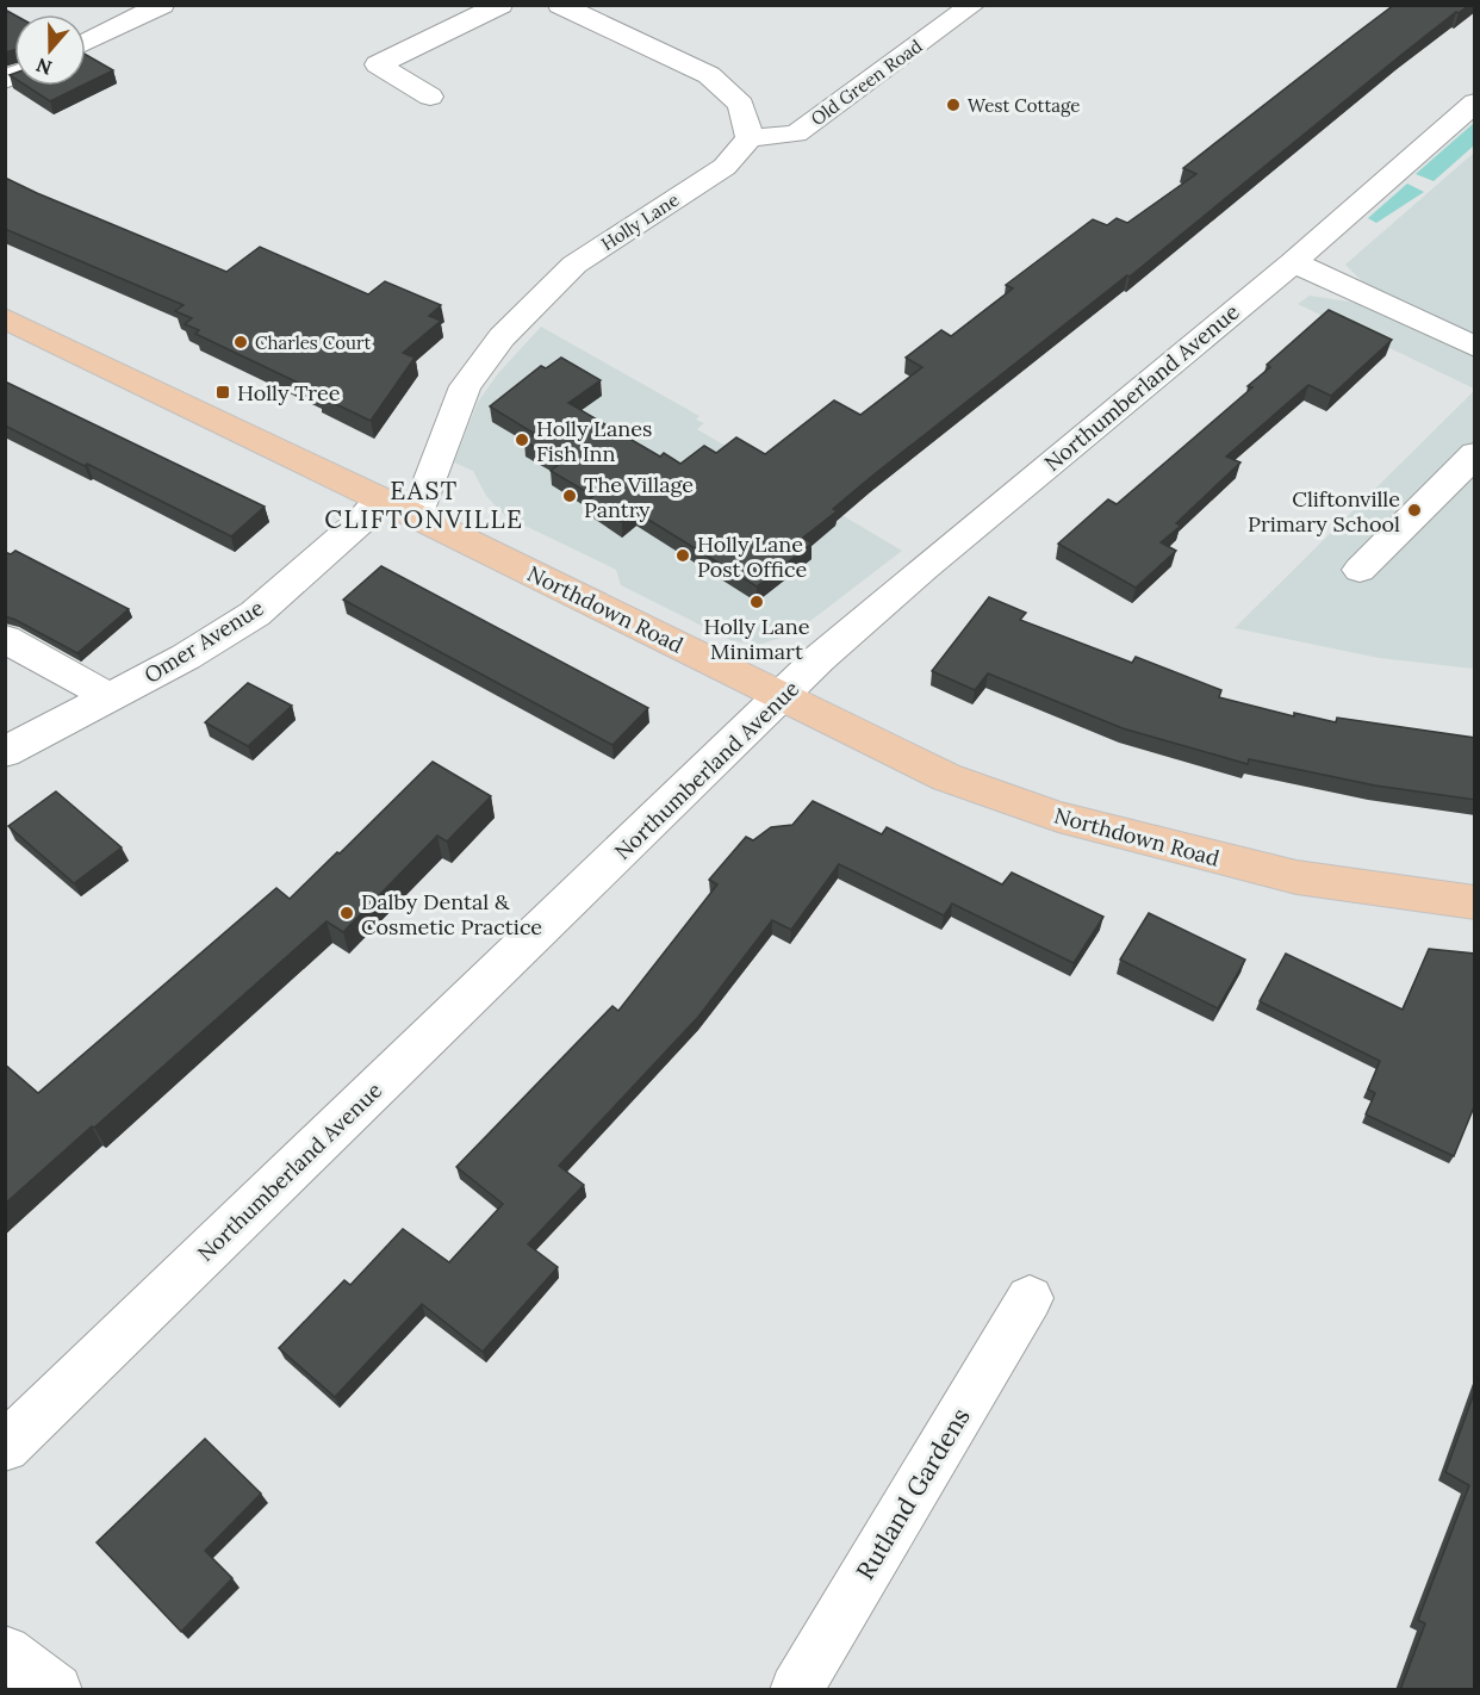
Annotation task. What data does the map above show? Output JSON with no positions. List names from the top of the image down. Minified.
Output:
{"streets":{"main road":["Northdown Road"],"street":["Old Green Road","Holly Lane","Northumberland Avenue","Omer Avenue","Rutland Gardens"]},"crossings":[["Old Green Road","Holly Lane"],["Holly Lane","Northdown Road"],["Northumberland Avenue","Northdown Road"],["Northdown Road","Omer Avenue"]],"districts":["EAST CLIFTONVILLE"],"places":{"other":["West Cottage","Charles Court","Holly Lanes Fish Inn","The Village Pantry","Cliftonville Primary School","Holly Lane Post Office","Holly Lane Minimart","Dalby Dental & Cosmetic Practice"],"transit":["Holly Tree"]},"north":"bottom"}
